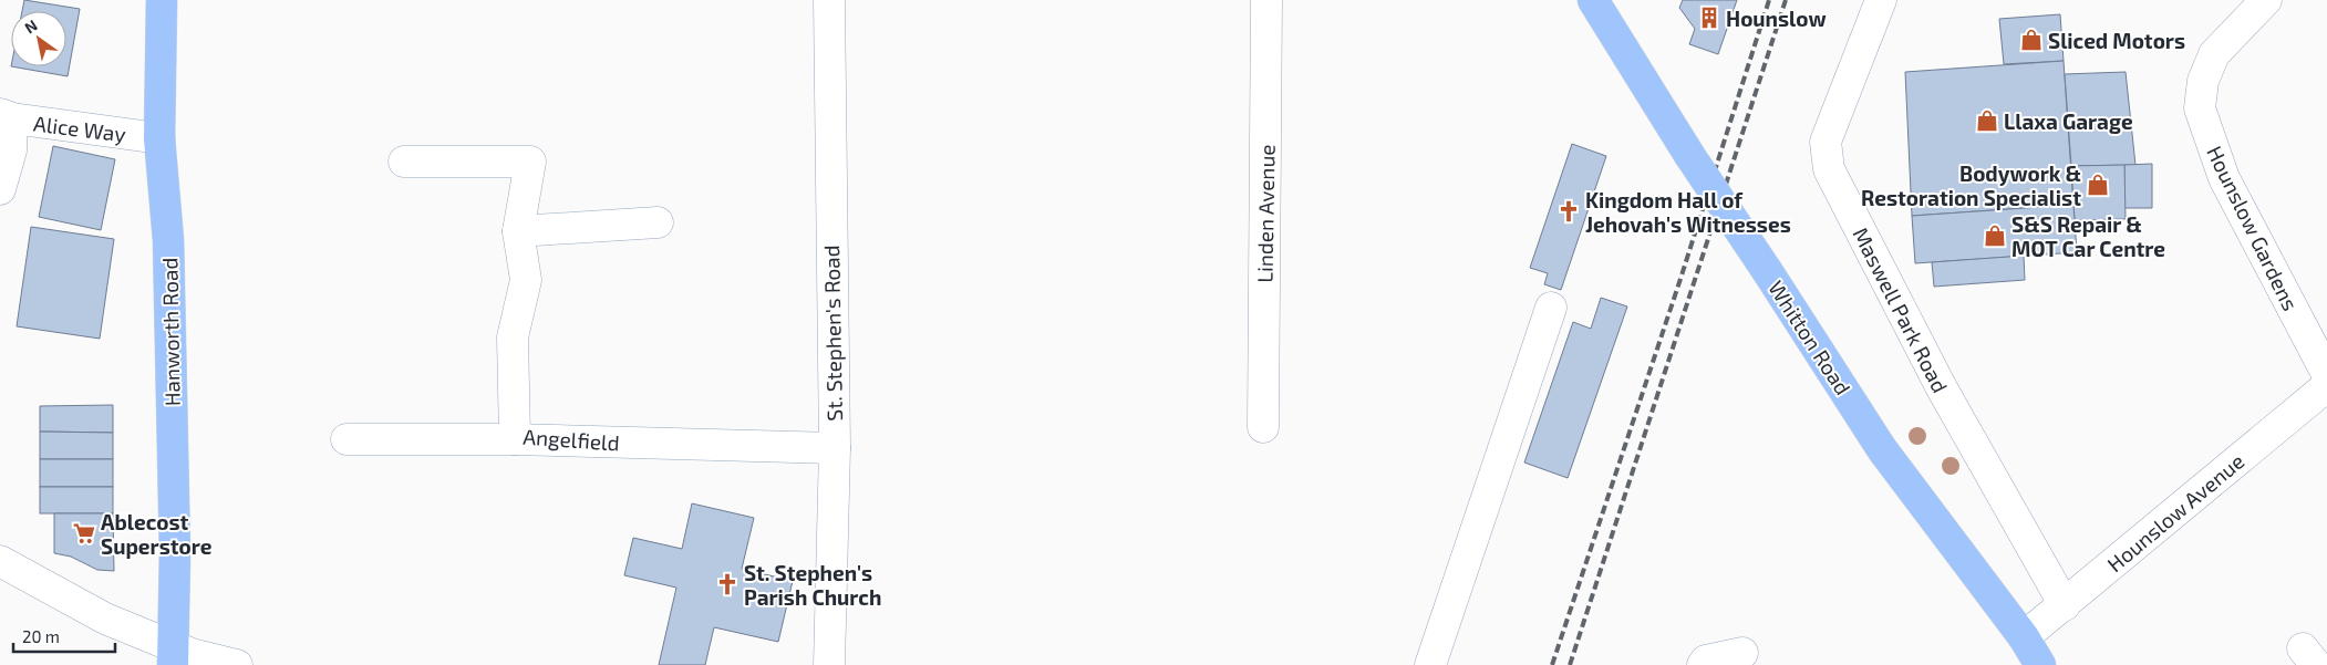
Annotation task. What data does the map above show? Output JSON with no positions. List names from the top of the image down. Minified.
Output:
{"streets":{"main road":["Hanworth Road","Whitton Road"],"street":["Alice Way","Linden Avenue","Hounslow Gardens","Maswell Park Road","St. Stephen's Road","Angelfield","Hounslow Avenue"]},"crossings":[["Alice Way","Hanworth Road"],["Maswell Park Road","Hounslow Avenue"],["St. Stephen's Road","Angelfield"],["Whitton Road","Hounslow Avenue"]],"places":{"building":["Hounslow"],"shop":["Sliced Motors","Llaxa Garage","Bodywork & Restoration Specialist","S&S Repair & MOT Car Centre"],"church":["Kingdom Hall of Jehovah's Witnesses","St. Stephen's Parish Church"],"supermarket":["Ablecost Superstore"]},"scale_bar":"20 m","north":"top left"}
